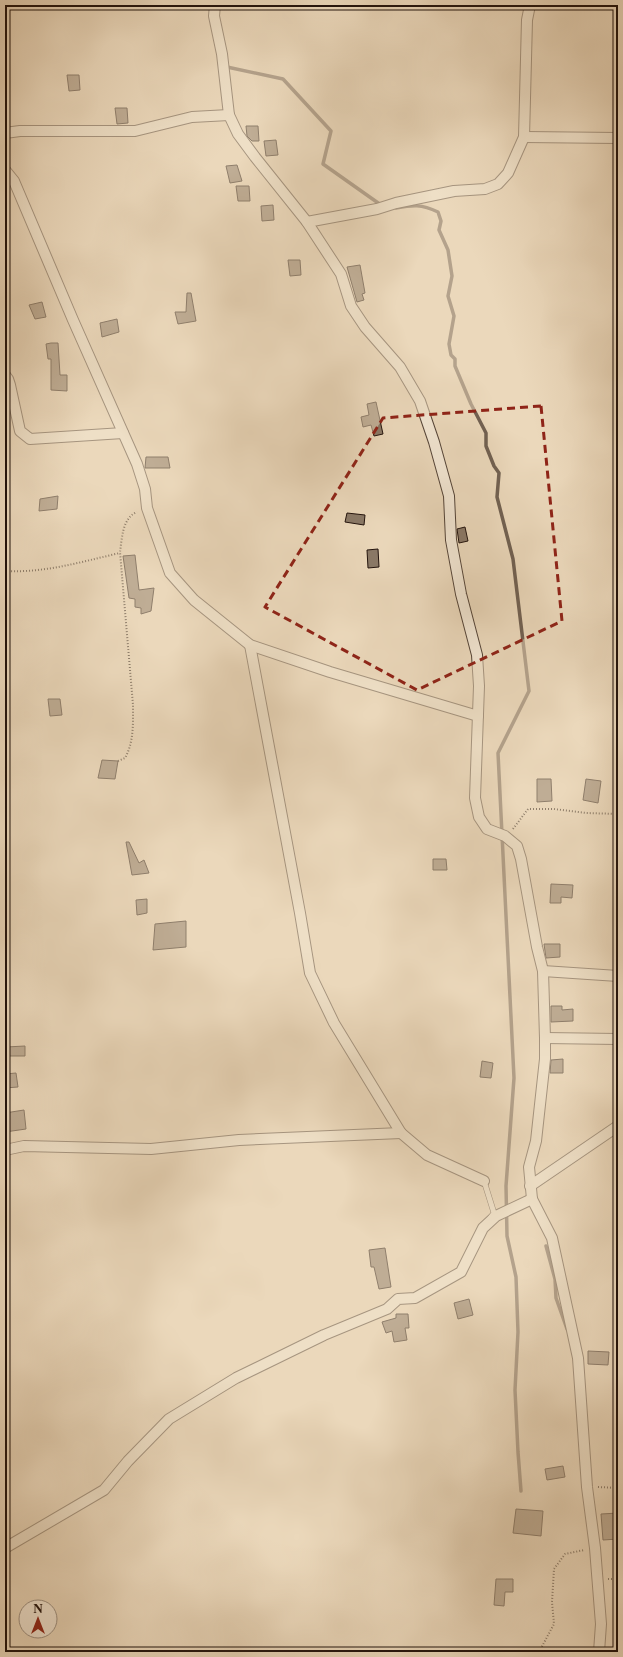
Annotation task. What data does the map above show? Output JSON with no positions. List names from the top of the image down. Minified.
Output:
{"north":"top"}
